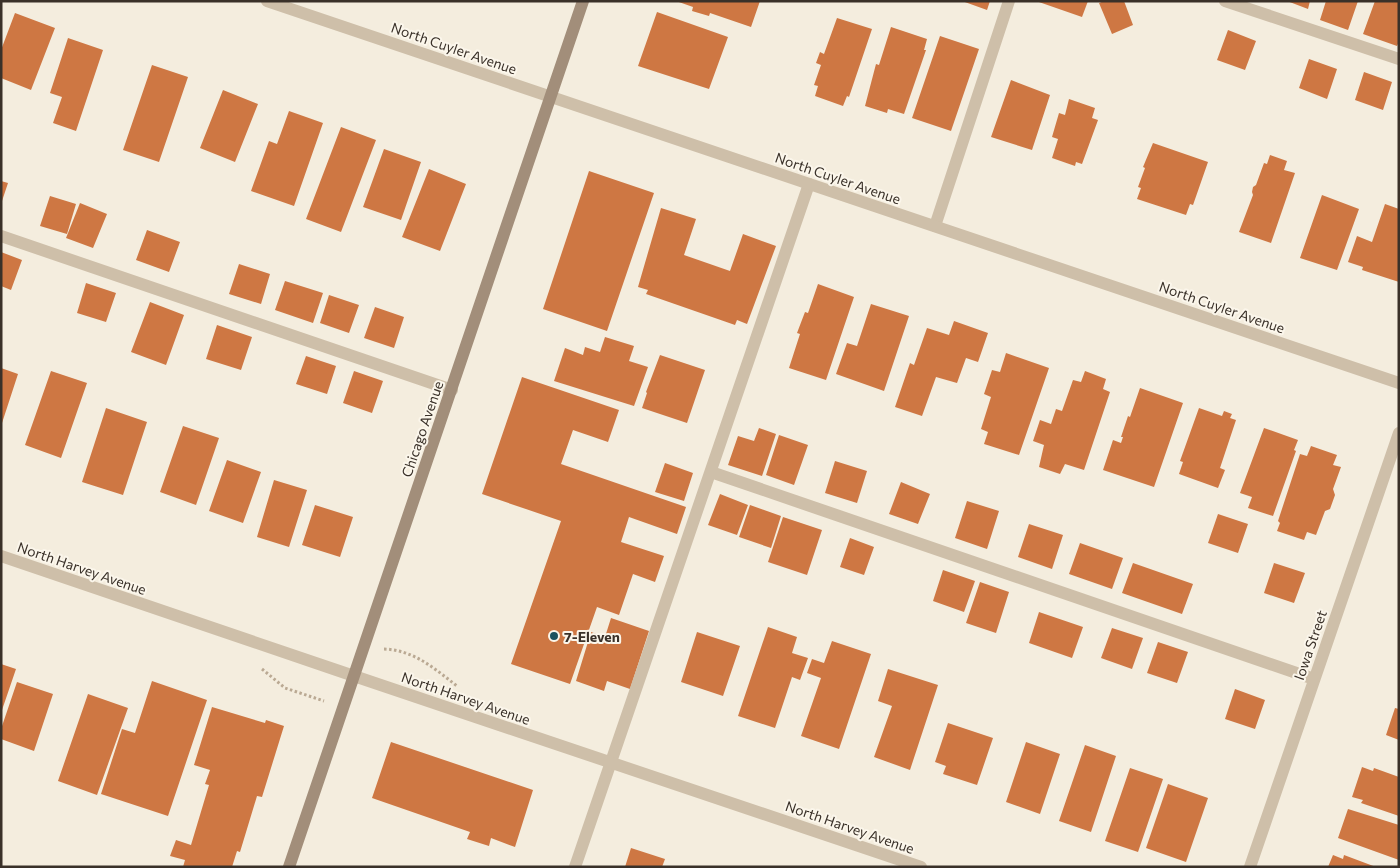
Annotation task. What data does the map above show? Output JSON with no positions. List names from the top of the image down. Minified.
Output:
{"streets":{"main road":["Chicago Avenue"],"street":["North Cuyler Avenue","North Harvey Avenue","Iowa Street"]},"crossings":[["North Cuyler Avenue","Chicago Avenue"],["Chicago Avenue","North Harvey Avenue"]],"places":["7-Eleven"]}
